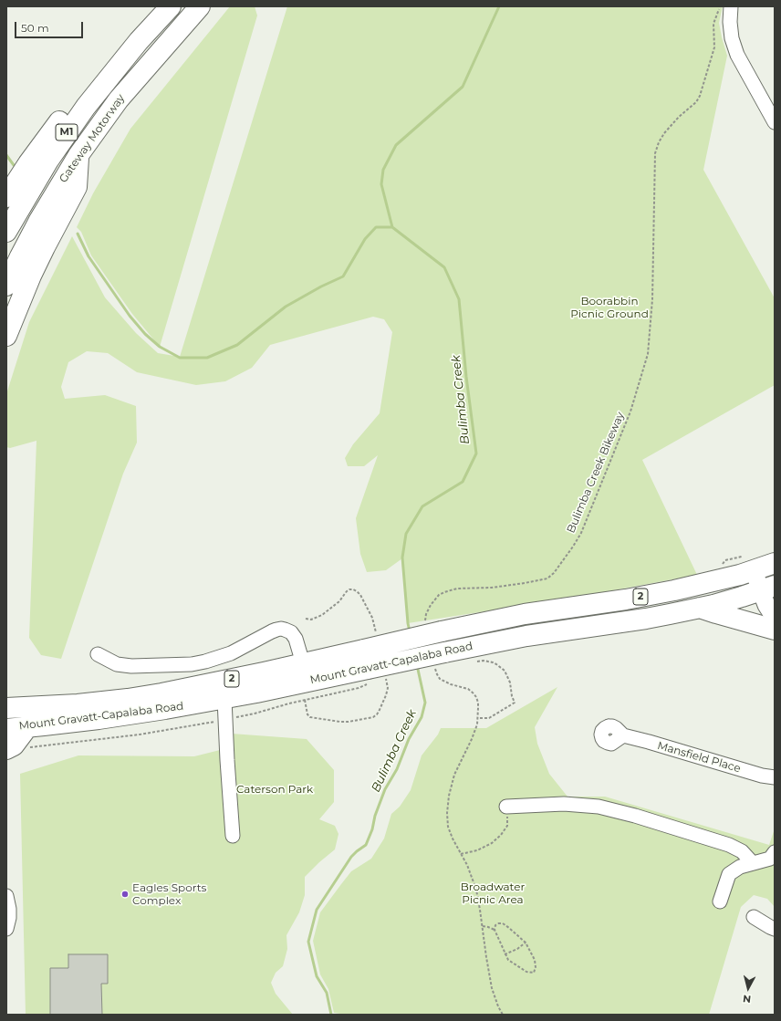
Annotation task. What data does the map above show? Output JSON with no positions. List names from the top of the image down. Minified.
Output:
{"streets":{"highway":["M1","Gateway Motorway","2","Mount Gravatt-Capalaba Road"],"street":["Mansfield Place"],"path":["Bulimba Creek Bikeway"]},"crossings":[["Bulimba Creek Bikeway","Mount Gravatt-Capalaba Road"]],"water":["Bulimba Creek"],"parks":["Boorabbin Picnic Ground","Caterson Park","Broadwater Picnic Area"],"places":["Eagles Sports Complex"],"scale_bar":"50 m","north":"bottom"}
